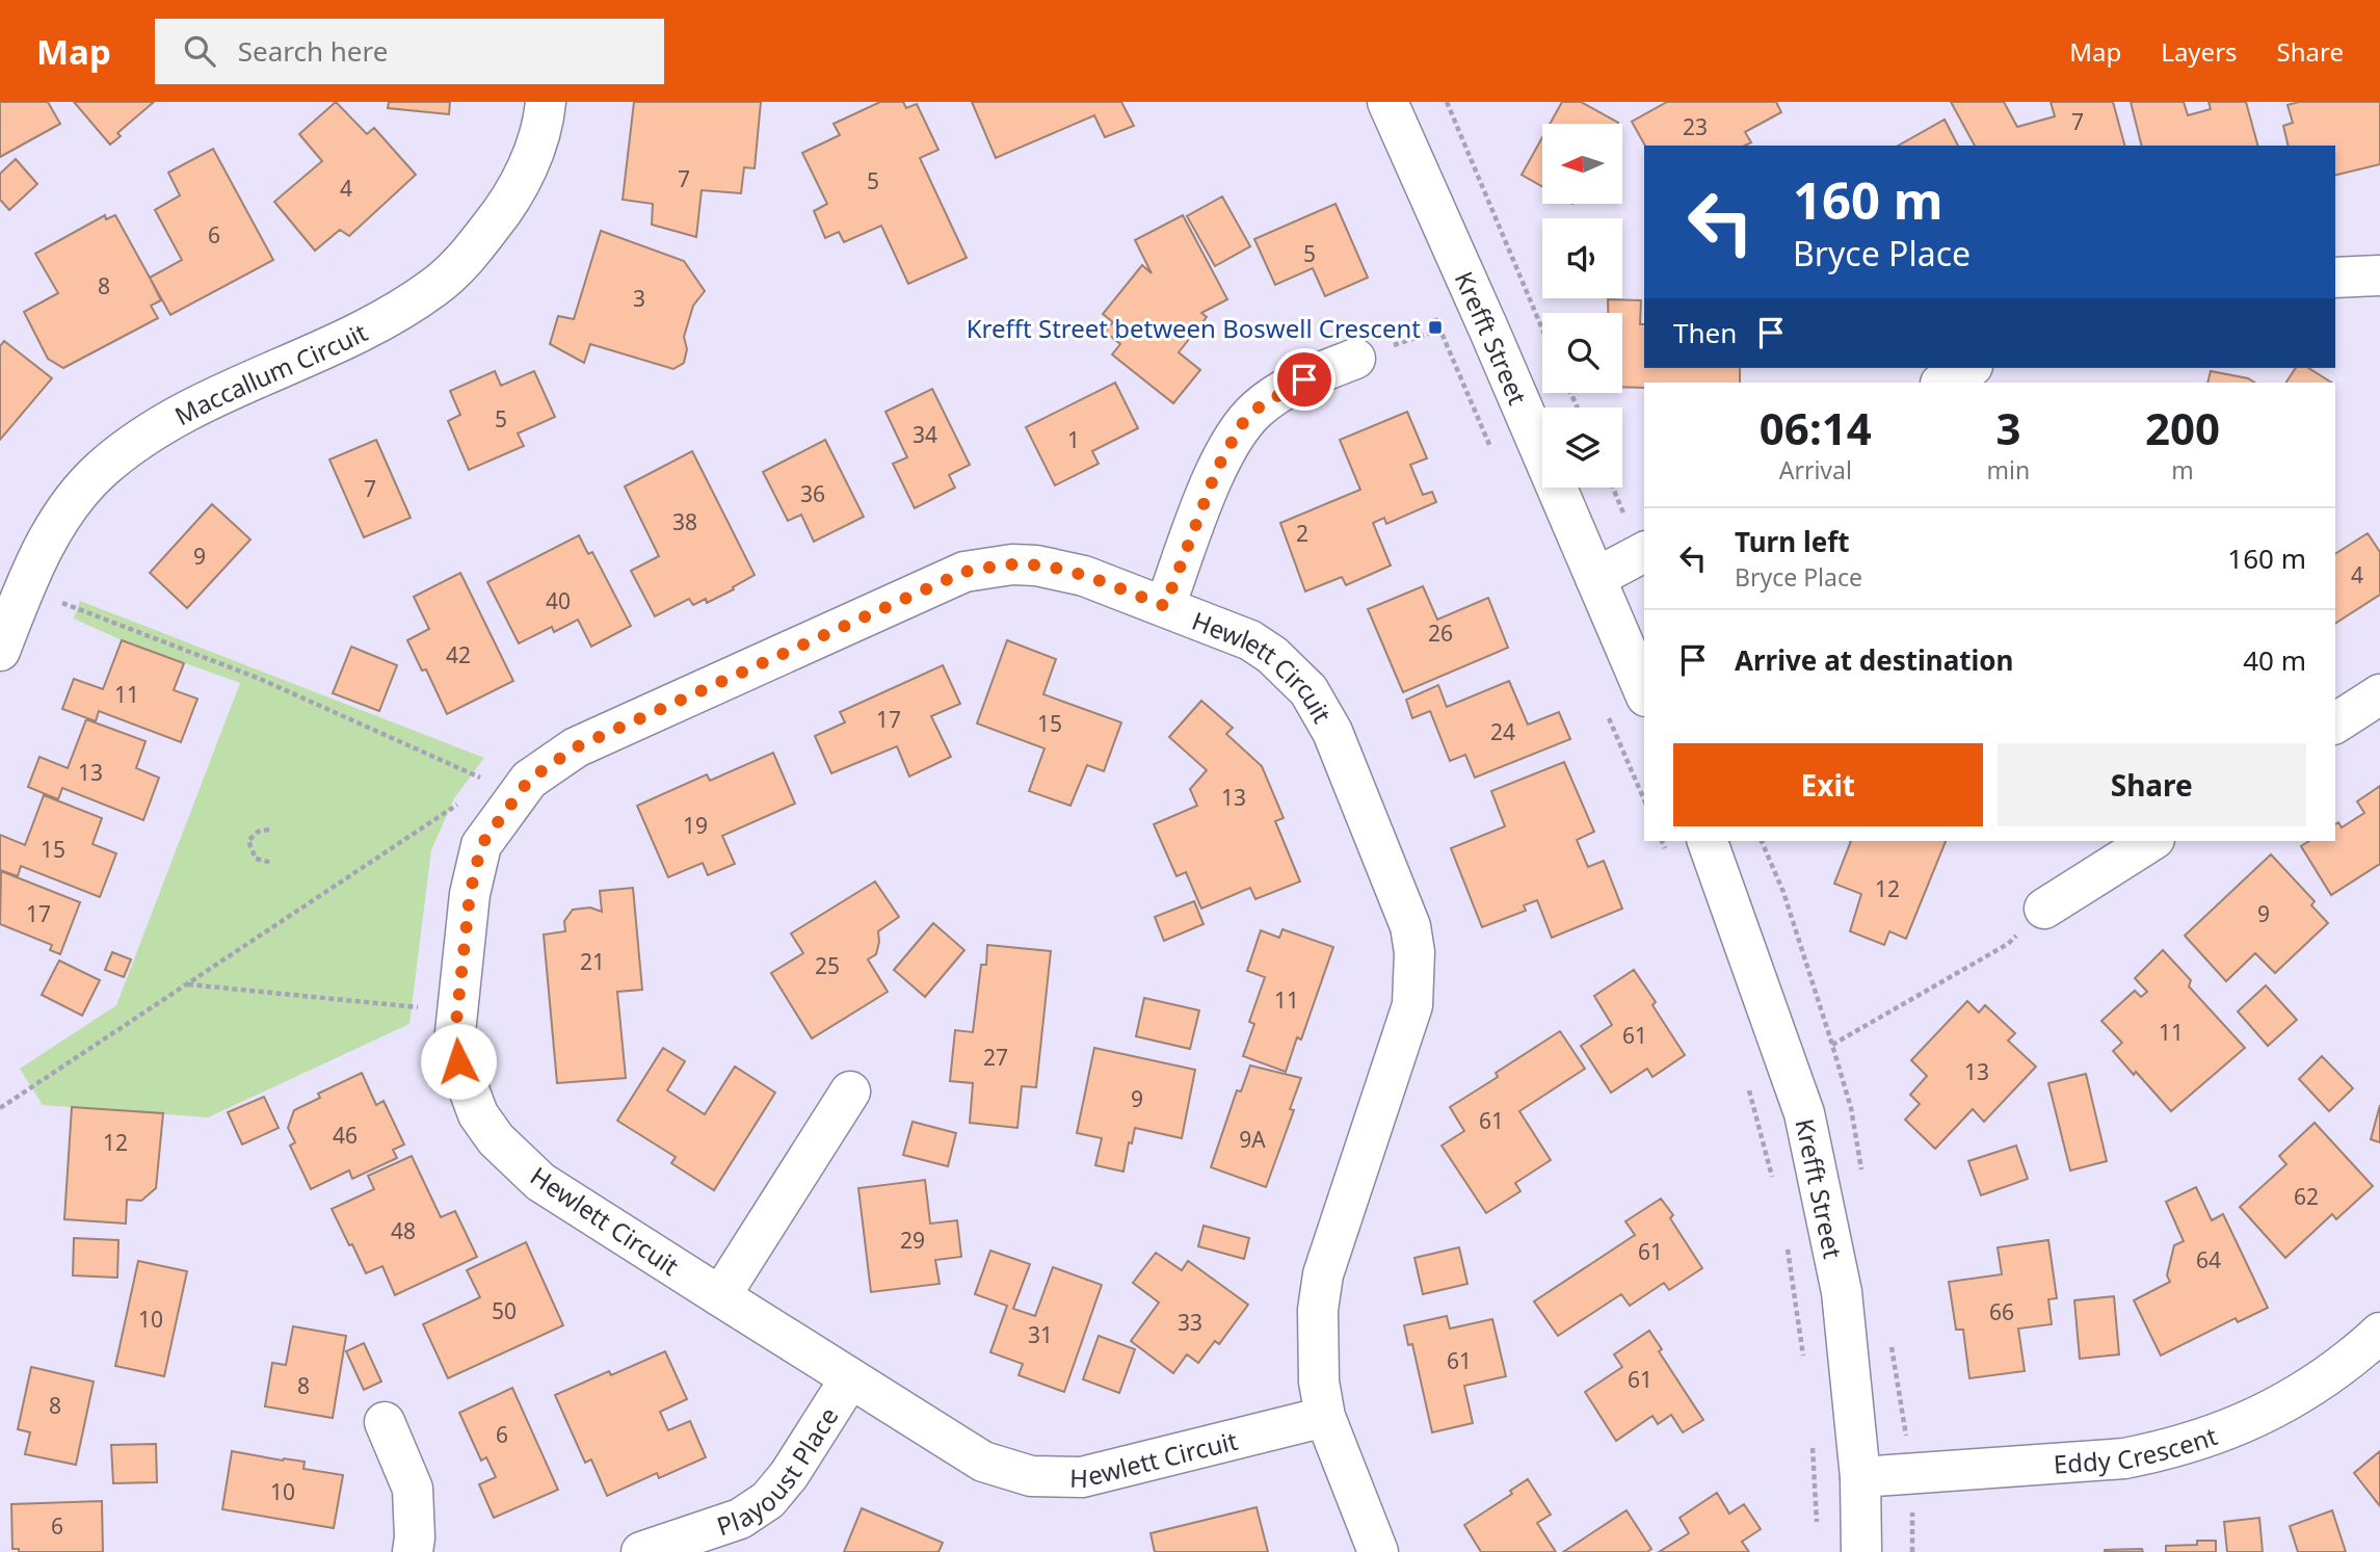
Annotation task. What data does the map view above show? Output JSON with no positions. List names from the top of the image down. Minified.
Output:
{"streets":{"street":["Krefft Street","Maccallum Circuit","Hewlett Circuit","Eddy Crescent","Playoust Place"]},"crossings":[["Krefft Street","Eddy Crescent"],["Hewlett Circuit","Playoust Place"]],"places":{"transit":["Krefft Street between Boswell Crescent"]},"house_numbers":["7","23","7","5","4","6","5","8","3","5","34","1","7","36","38","2","9","4","40","26","42","11","17","15","24","13","13","19","15","12","17","9","21","25","11","11","61","27","13","9","61","46","9A","12","62","48","29","61","64","50","66","10","33","31","61","61","8","8","6","10","6"],"north":"left","page":{"header":"Map","search":"Search here","nav":["Map","Layers","Share"],"turn":["160 m","Bryce Place"],"then":"Then","eta":["06:14","Arrival","3","min","200","m"],"list":[{"name":"Turn left","note":"Bryce Place","value":"160 m"},{"name":"Arrive at destination","value":"40 m"}],"buttons":["Exit","Share"]}}
